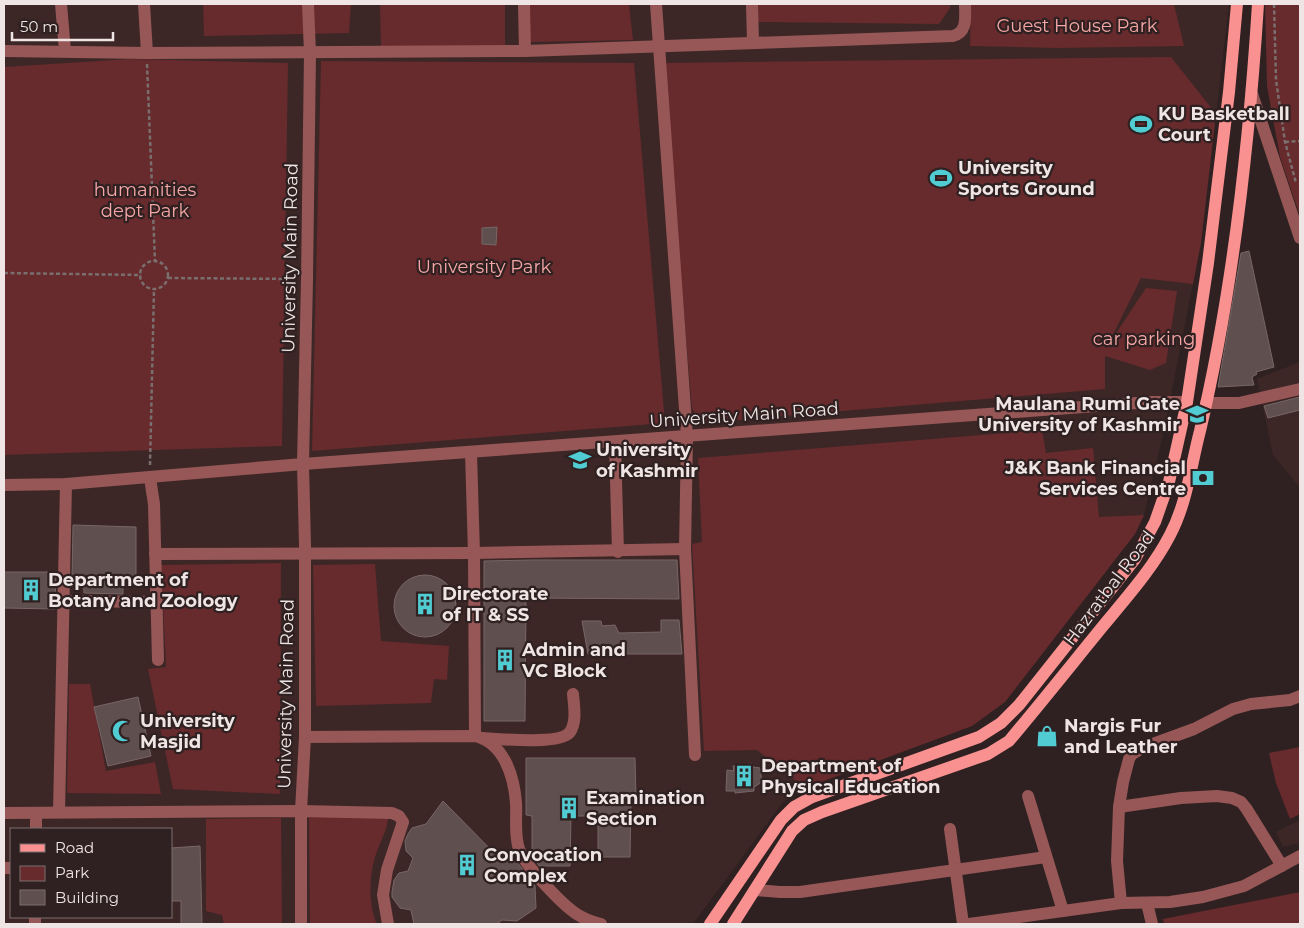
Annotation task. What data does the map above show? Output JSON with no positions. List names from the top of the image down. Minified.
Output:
{"streets":{"main road":["Hazratbal Road"],"street":["University Main Road"]},"crossings":[["University Main Road","Hazratbal Road"]],"parks":["Guest House Park","humanities dept Park","University Park","car parking"],"places":{"sports":["KU Basketball Court","University Sports Ground"],"school or university":["Maulana Rumi Gate University of Kashmir","University of Kashmir"],"bank":["J&K Bank Financial Services Centre"],"building":["Department of Botany and Zoology","Directorate of IT & SS","Admin and VC Block","Department of Physical Education","Examination Section","Convocation Complex"],"mosque":["University Masjid"],"shop":["Nargis Fur and Leather"]},"legend":["Road","Park","Building"],"scale_bar":"50 m"}
